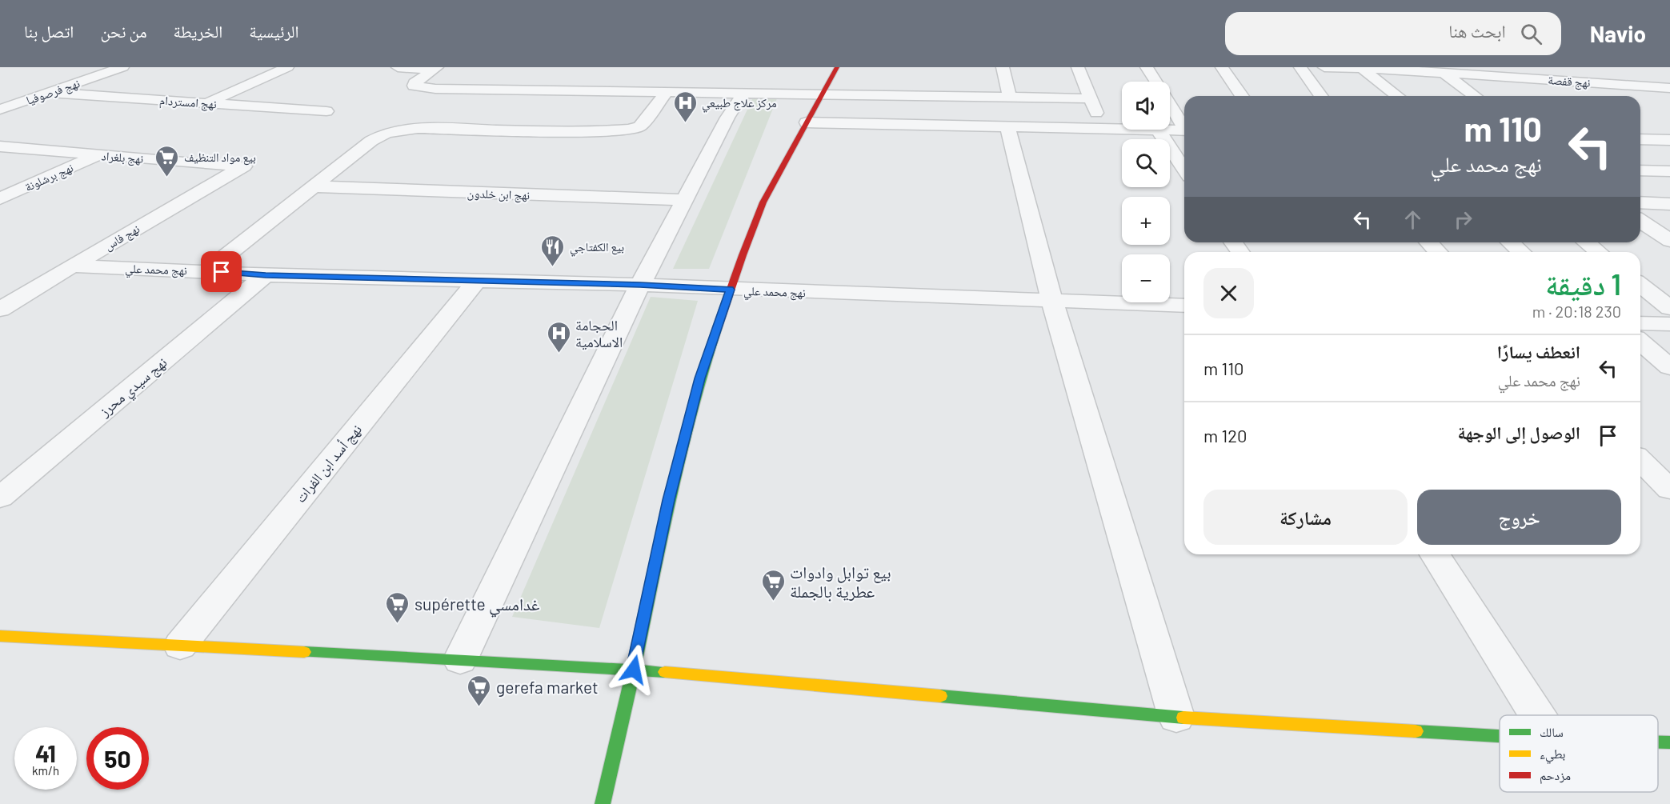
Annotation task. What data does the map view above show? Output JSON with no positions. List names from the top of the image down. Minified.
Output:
{"streets":{"street":["نهج قفصة","نهج فرصوفيا","نهج امستردام","نهج بلغراد","نهج برشلونة","نهج ابن خلدون","نهج فاس","نهج محمد علي","نهج سيدي محرز","نهج أسد ابن الفرات"]},"crossings":[["نهج فرصوفيا","نهج امستردام"],["نهج بلغراد","نهج برشلونة"],["نهج بلغراد","نهج فاس"],["نهج فاس","نهج محمد علي"],["نهج محمد علي","نهج سيدي محرز"],["نهج محمد علي","نهج أسد ابن الفرات"]],"places":{"hospital":["مركز علاج طبيعي","الحجامة الاسلامية"],"supermarket":["بيع مواد التنظيف","بيع توابل وادوات عطرية بالجملة","supérette غدامسي","gerefa market"],"restaurant":["بيع الكفتاجي"]},"legend":["سالك","بطيء","مزدحم"],"page":{"header":"Navio","search":"ابحث هنا","nav":["الرئيسية","الخريطة","من نحن","اتصل بنا"],"map_buttons":["+","−"],"turn":["110 m","نهج محمد علي"],"heading":["1 دقيقة","230 m · 20:18"],"list":[{"name":"انعطف يسارًا","note":"نهج محمد علي","value":"110 m"},{"name":"الوصول إلى الوجهة","value":"120 m"}],"buttons":["خروج","مشاركة"],"speed":"41 km/h","limit":"50"}}
